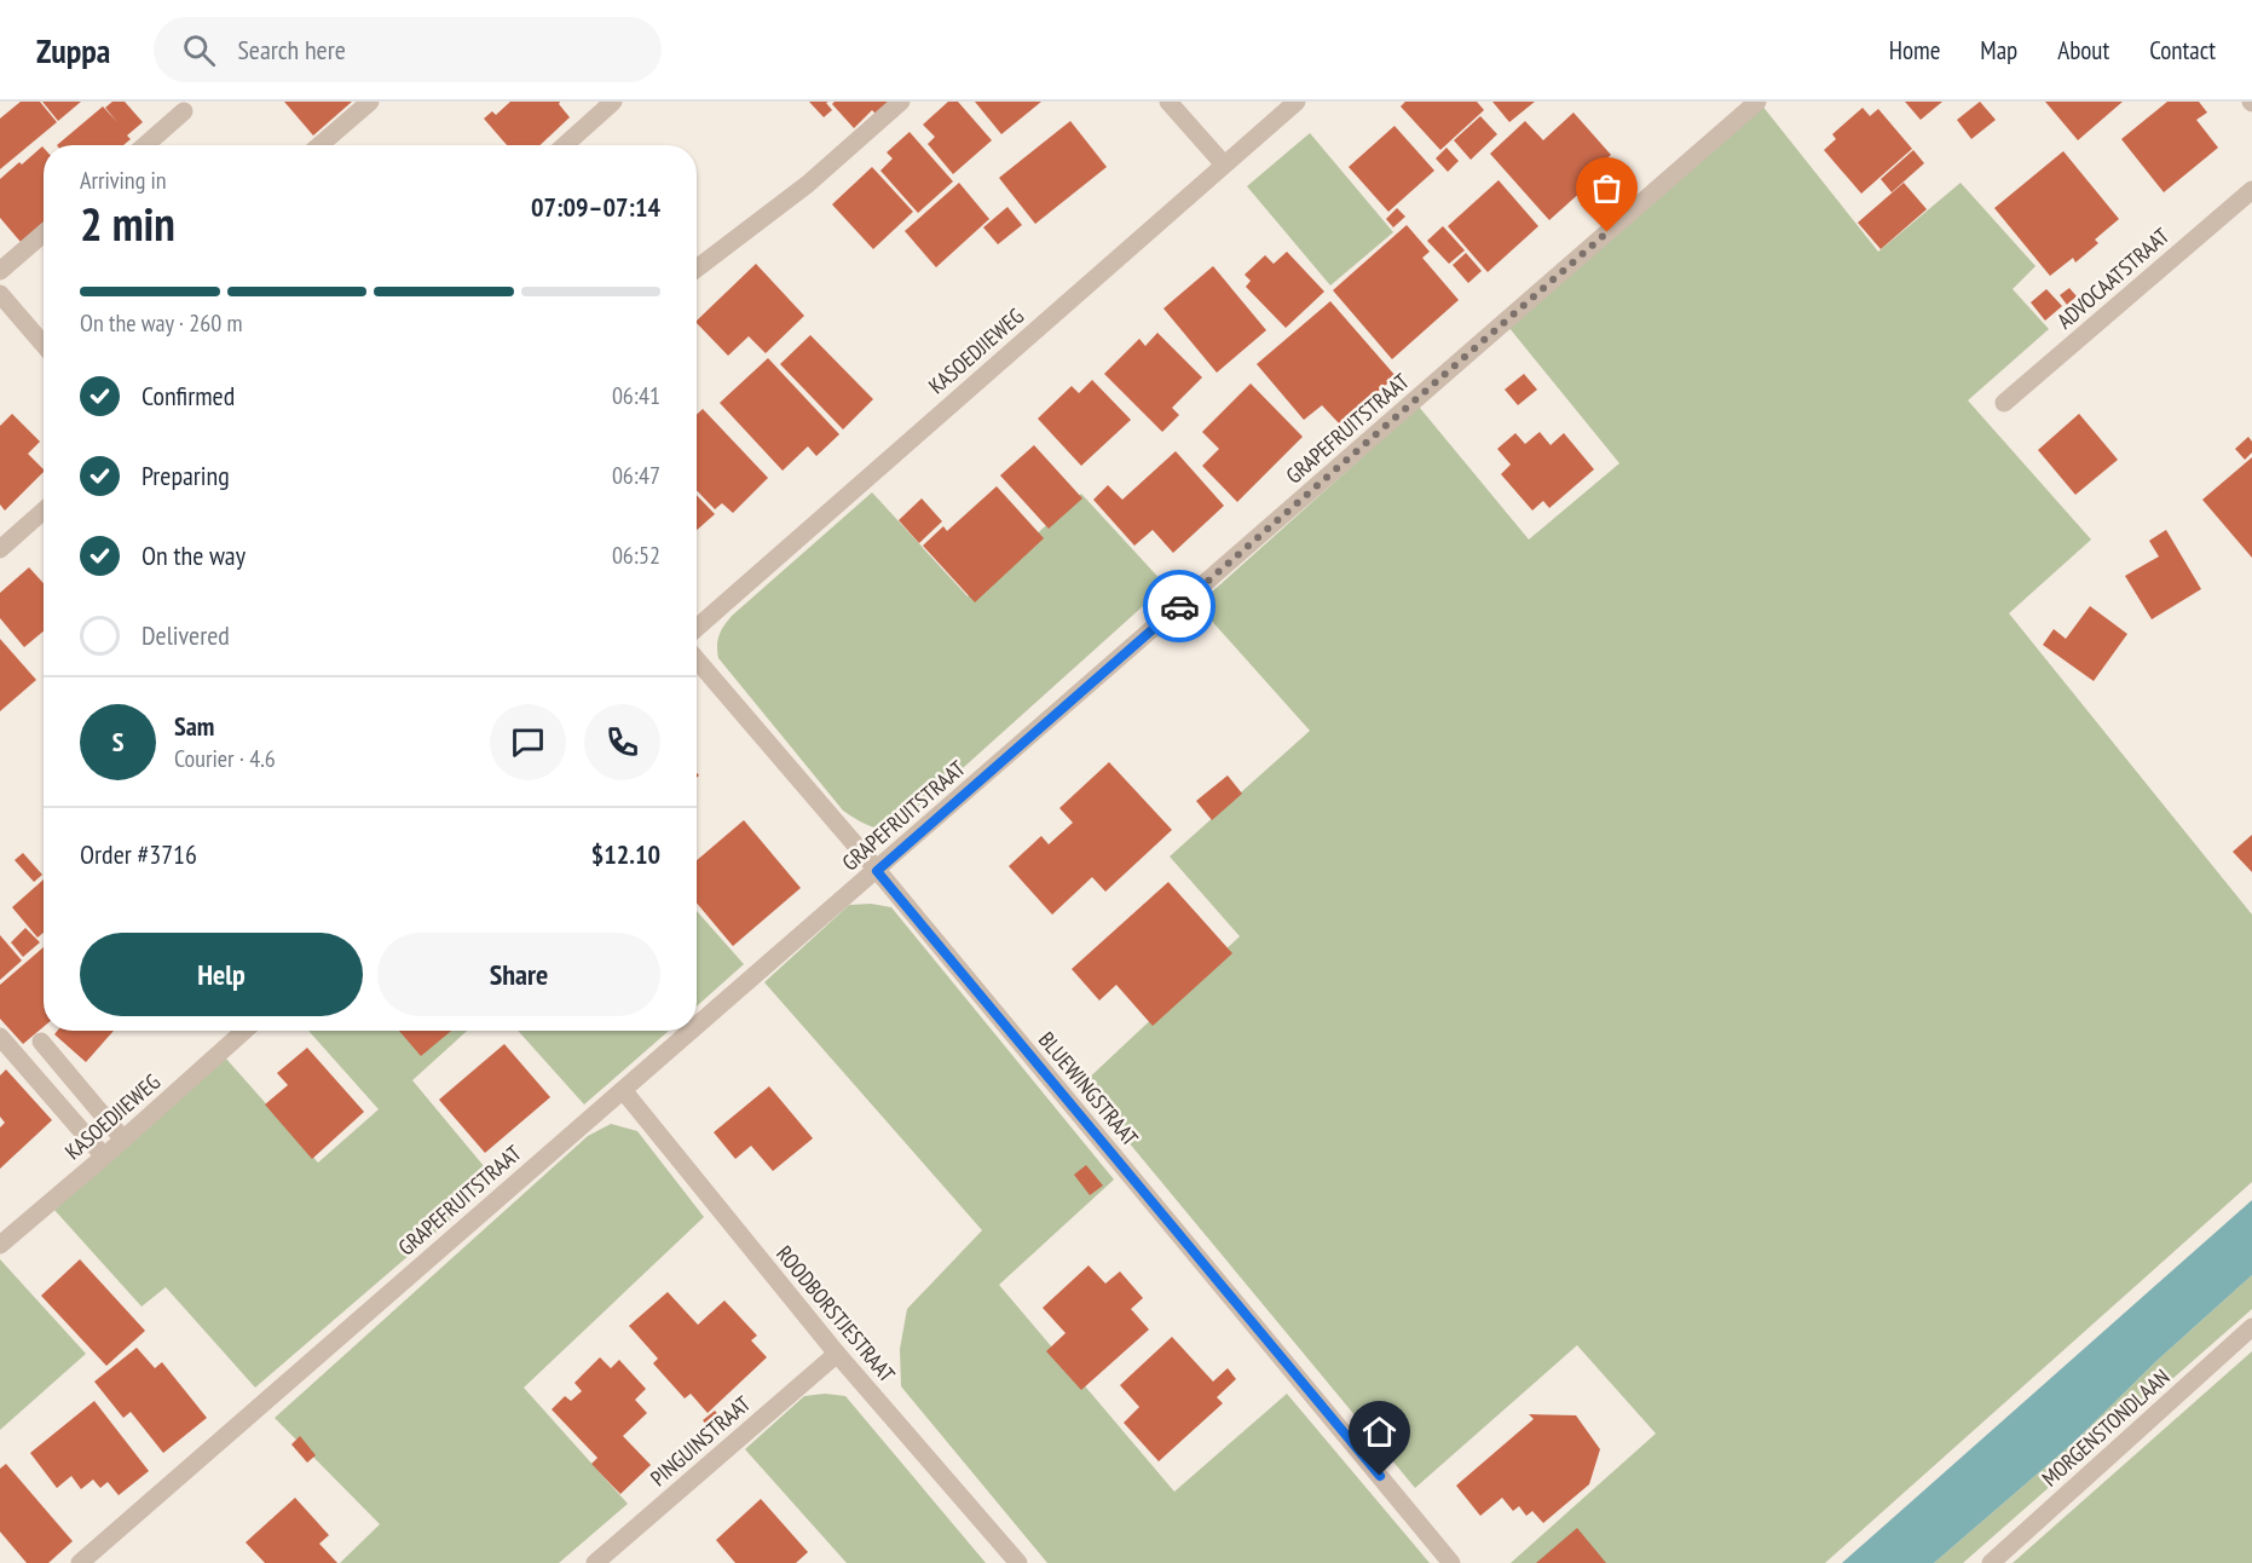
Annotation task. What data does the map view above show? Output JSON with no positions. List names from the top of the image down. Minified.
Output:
{"streets":{"street":["ADVOCAATSTRAAT","KASOEDJIEWEG","GRAPEFRUITSTRAAT","BLUEWINGSTRAAT","ROODBORSTJESTRAAT","MORGENSTONDLAAN","PINGUINSTRAAT"]},"crossings":[["GRAPEFRUITSTRAAT","BLUEWINGSTRAAT"],["GRAPEFRUITSTRAAT","ROODBORSTJESTRAAT"],["ROODBORSTJESTRAAT","PINGUINSTRAAT"]],"page":{"header":"Zuppa","search":"Search here","nav":["Home","Map","About","Contact"],"heading":["2 min","Arriving in","07:09–07:14"],"panel":["Sam","Courier · 4.6","Order #3716","$12.10"],"bar":"On the way · 260 m","list":[["Confirmed","06:41"],["Preparing","06:47"],["On the way","06:52"],"Delivered"],"round":"S","buttons":["Help","Share"]}}
